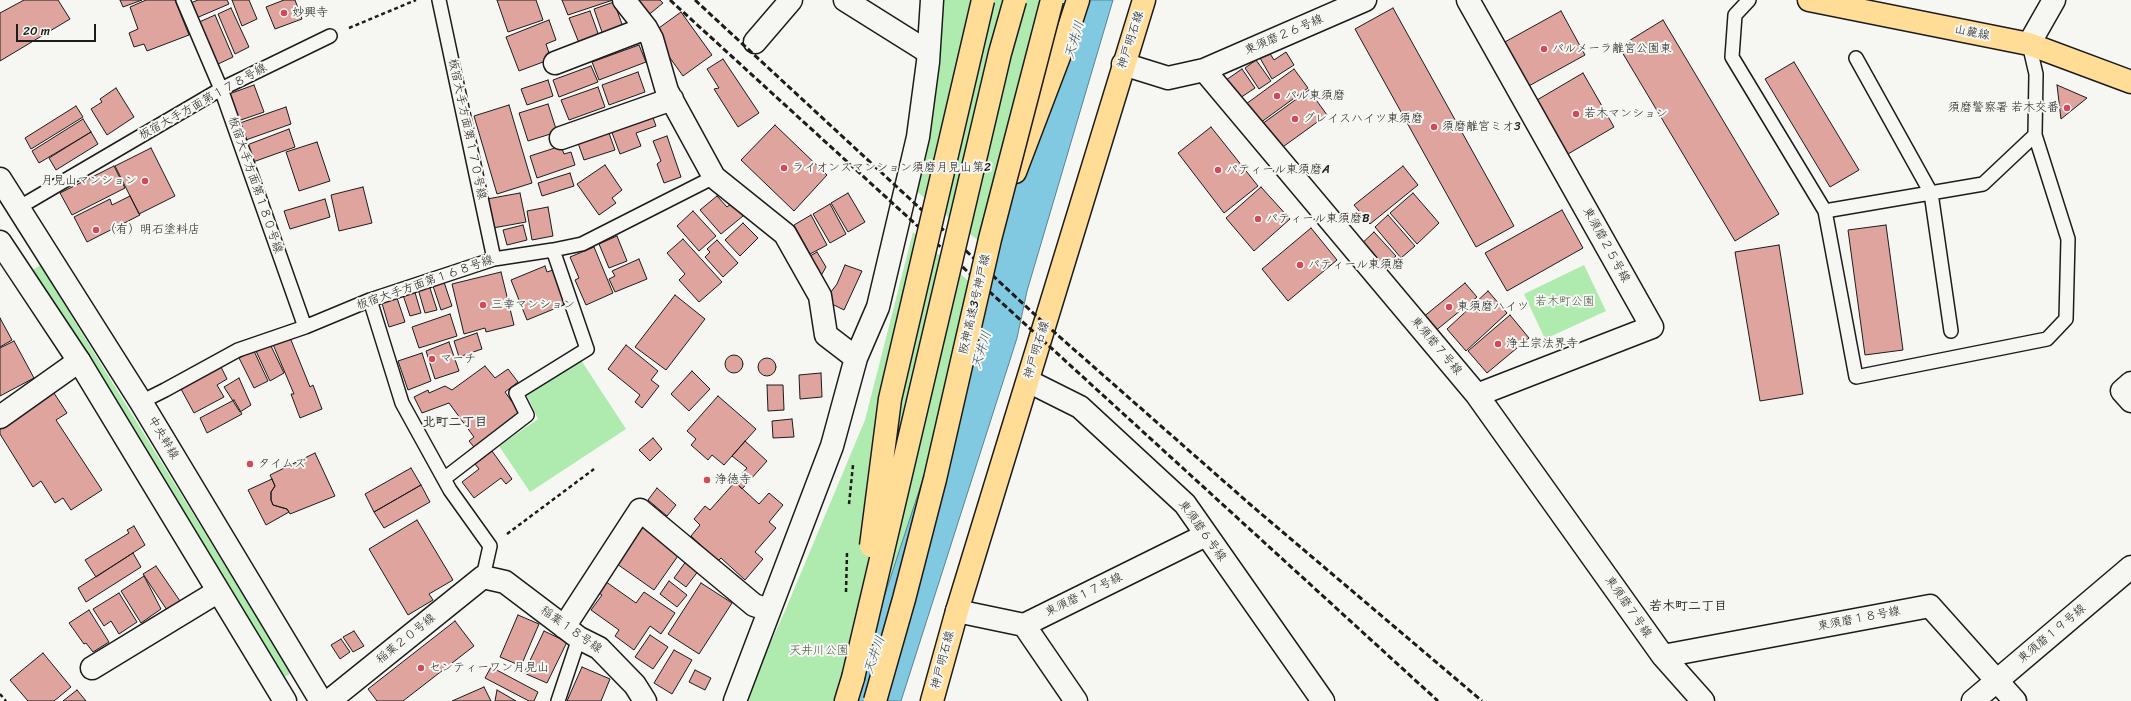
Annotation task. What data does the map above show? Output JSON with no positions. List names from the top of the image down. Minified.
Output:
{"streets":{"main road":["山麓線","神戸明石線","阪神高速3号神戸線"],"street":["東須磨２６号線","東須磨２５号線","東須磨７号線","中央幹線","東須磨６号線","東須磨１７号線","東須磨１８号線","稲葉１８号線","東須磨１９号線","稲葉２０号線"],"lane":["板宿大手方面第１７８号線","板宿大手方面第１７０号線","板宿大手方面第１８０号線","板宿大手方面第１６８号線"]},"crossings":[["東須磨２６号線","東須磨７号線"],["神戸明石線","東須磨６号線"],["板宿大手方面第１７８号線","板宿大手方面第１８０号線"],["板宿大手方面第１７８号線","中央幹線"],["板宿大手方面第１７０号線","板宿大手方面第１６８号線"],["板宿大手方面第１８０号線","板宿大手方面第１６８号線"],["東須磨２５号線","東須磨７号線"],["板宿大手方面第１６８号線","中央幹線"],["東須磨７号線","東須磨１８号線"],["東須磨６号線","東須磨１７号線"],["東須磨１８号線","東須磨１９号線"],["稲葉１８号線","稲葉２０号線"]],"districts":["北町二丁目","若木町二丁目"],"water":["天井川"],"parks":["若木町公園","天井川公園"],"places":["妙興寺","パルメーラ離宮公園東","パル東須磨","須磨警察署 若木交番","若木マンション","グレイスハイツ東須磨","須磨離宮ミオ3","ライオンズマンション須磨月見山第2","パティール東須磨A","月見山マンション","パティール東須磨B","（有）明石塗料店","パティール東須磨","三幸マンション","東須磨ハイツ","浄土宗法界寺","マーチ","タイムズ","浄徳寺","センティーワン月見山"],"scale_bar":"20 m"}
